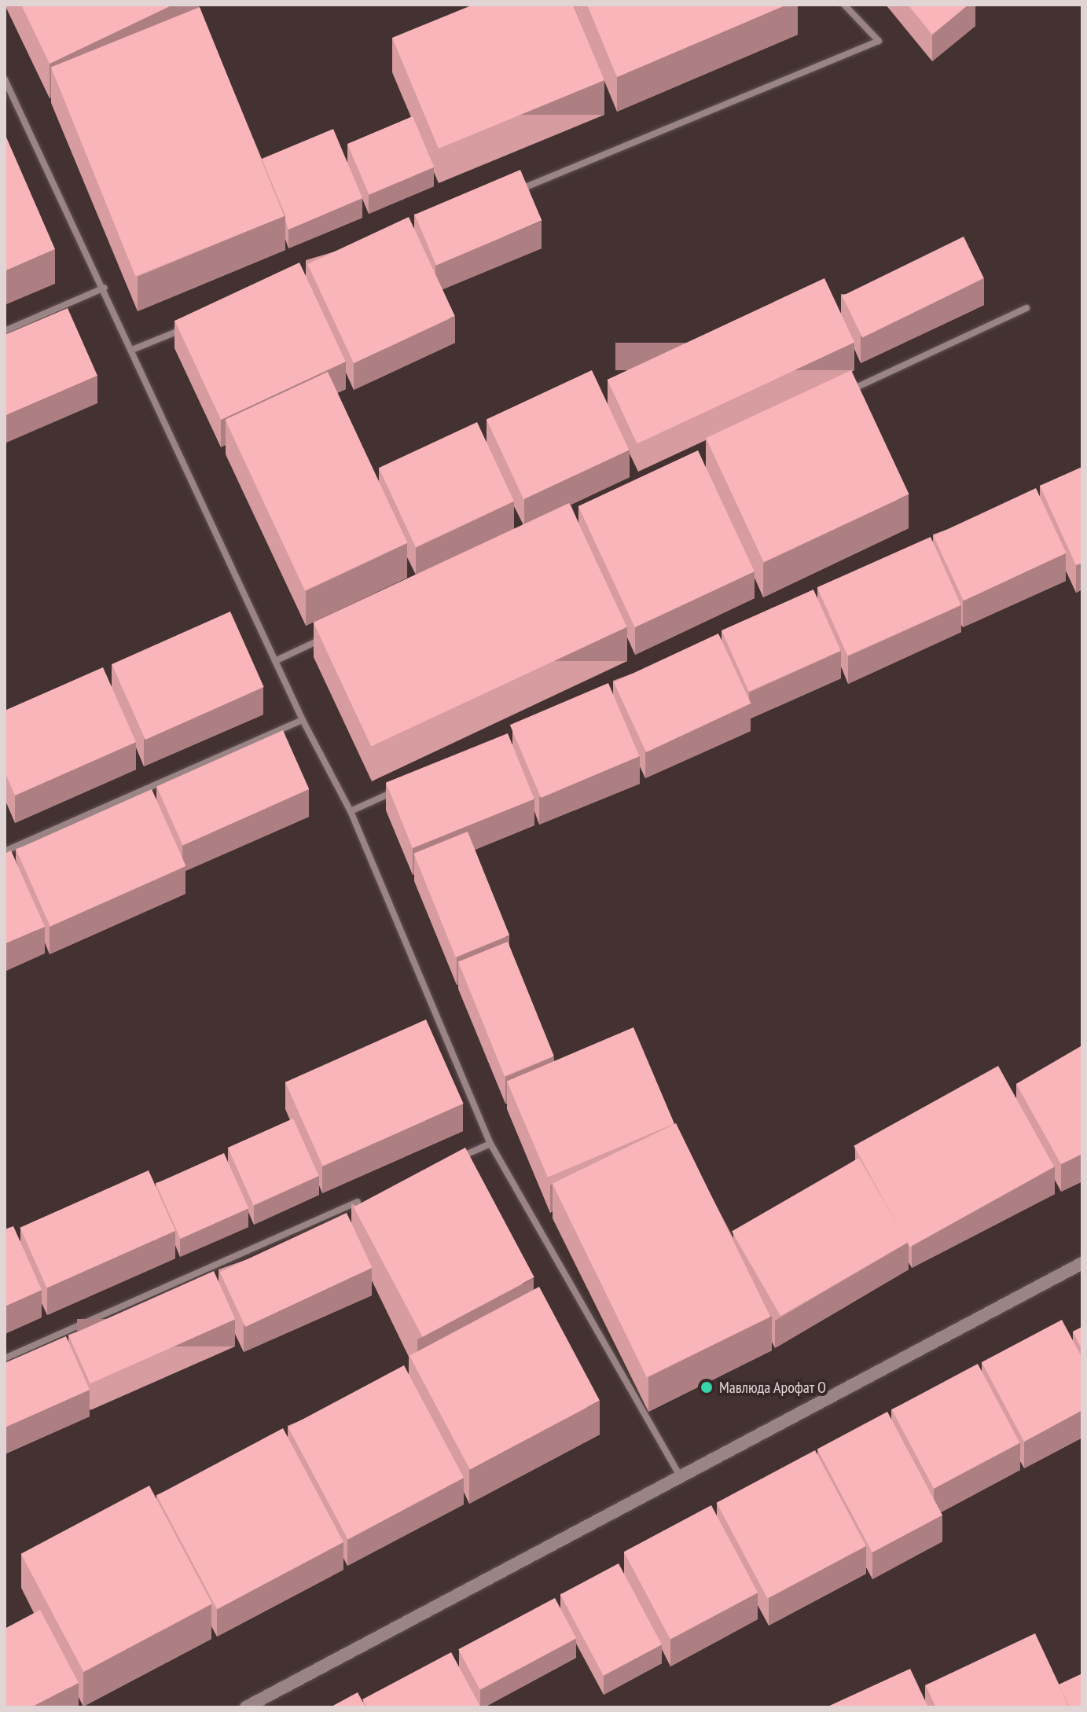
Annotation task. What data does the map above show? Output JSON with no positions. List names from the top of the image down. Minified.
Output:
{"places":["Мавлюда Арофат О"]}
